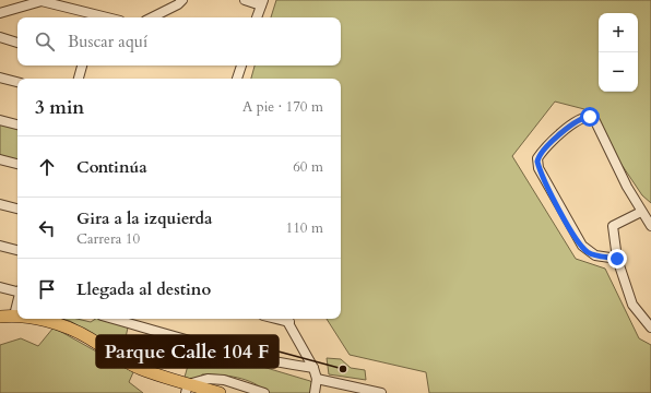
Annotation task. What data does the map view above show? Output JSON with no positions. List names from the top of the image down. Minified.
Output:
{"places":["Parque Calle 104 F"],"page":{"map_buttons":["+","−"],"search":"Buscar aquí","heading":["3 min","A pie · 170 m"],"list":[["Continúa","60 m"],["Gira a la izquierda","Carrera 10","110 m"],"Llegada al destino"]}}
